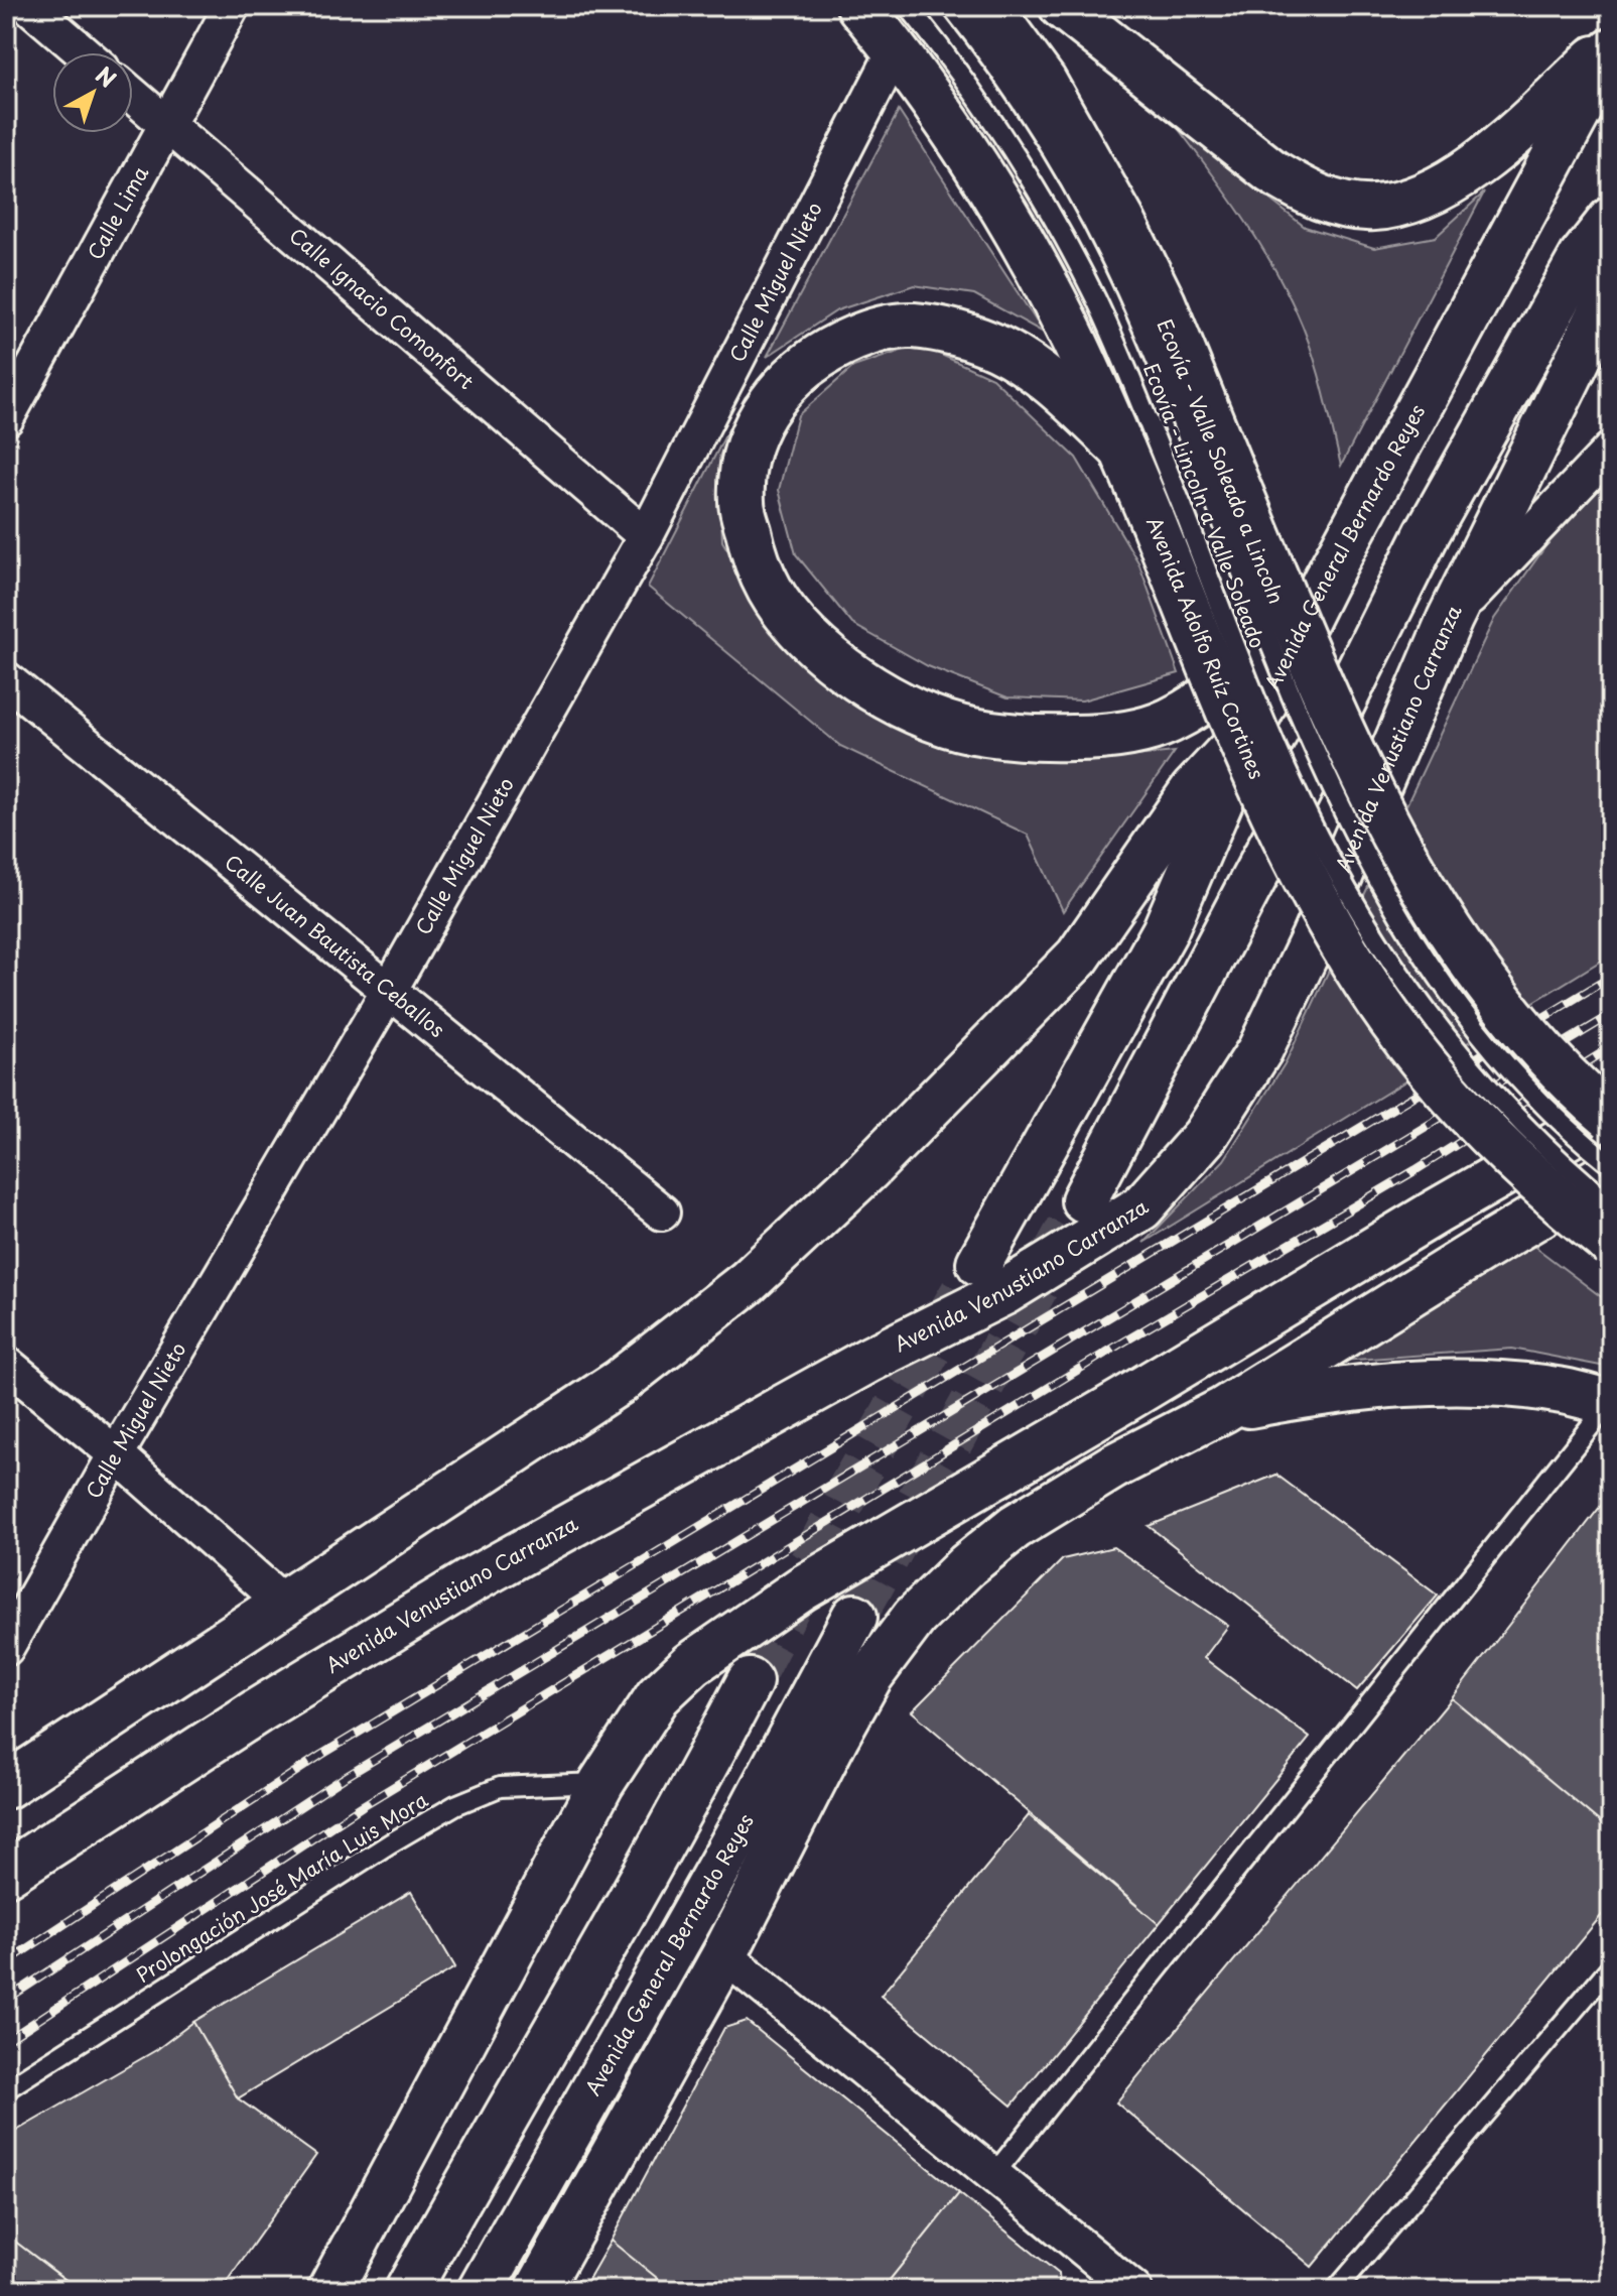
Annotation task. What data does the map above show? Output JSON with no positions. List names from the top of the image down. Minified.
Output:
{"streets":{"main road":["Avenida General Bernardo Reyes","Avenida Adolfo Ruíz Cortines","Avenida Venustiano Carranza"],"street":["Calle Lima","Calle Miguel Nieto","Calle Ignacio Comonfort","Calle Juan Bautista Ceballos"],"lane":["Ecovía - Valle Soleado a Lincoln","Ecovía - Lincoln a Valle Soleado","Prolongación José María Luis Mora"]},"crossings":[["Calle Lima","Calle Ignacio Comonfort"],["Calle Miguel Nieto","Calle Ignacio Comonfort"],["Calle Miguel Nieto","Avenida Adolfo Ruíz Cortines"],["Calle Miguel Nieto","Calle Juan Bautista Ceballos"],["Ecovía - Lincoln a Valle Soleado","Avenida Adolfo Ruíz Cortines"]],"north":"top right"}
